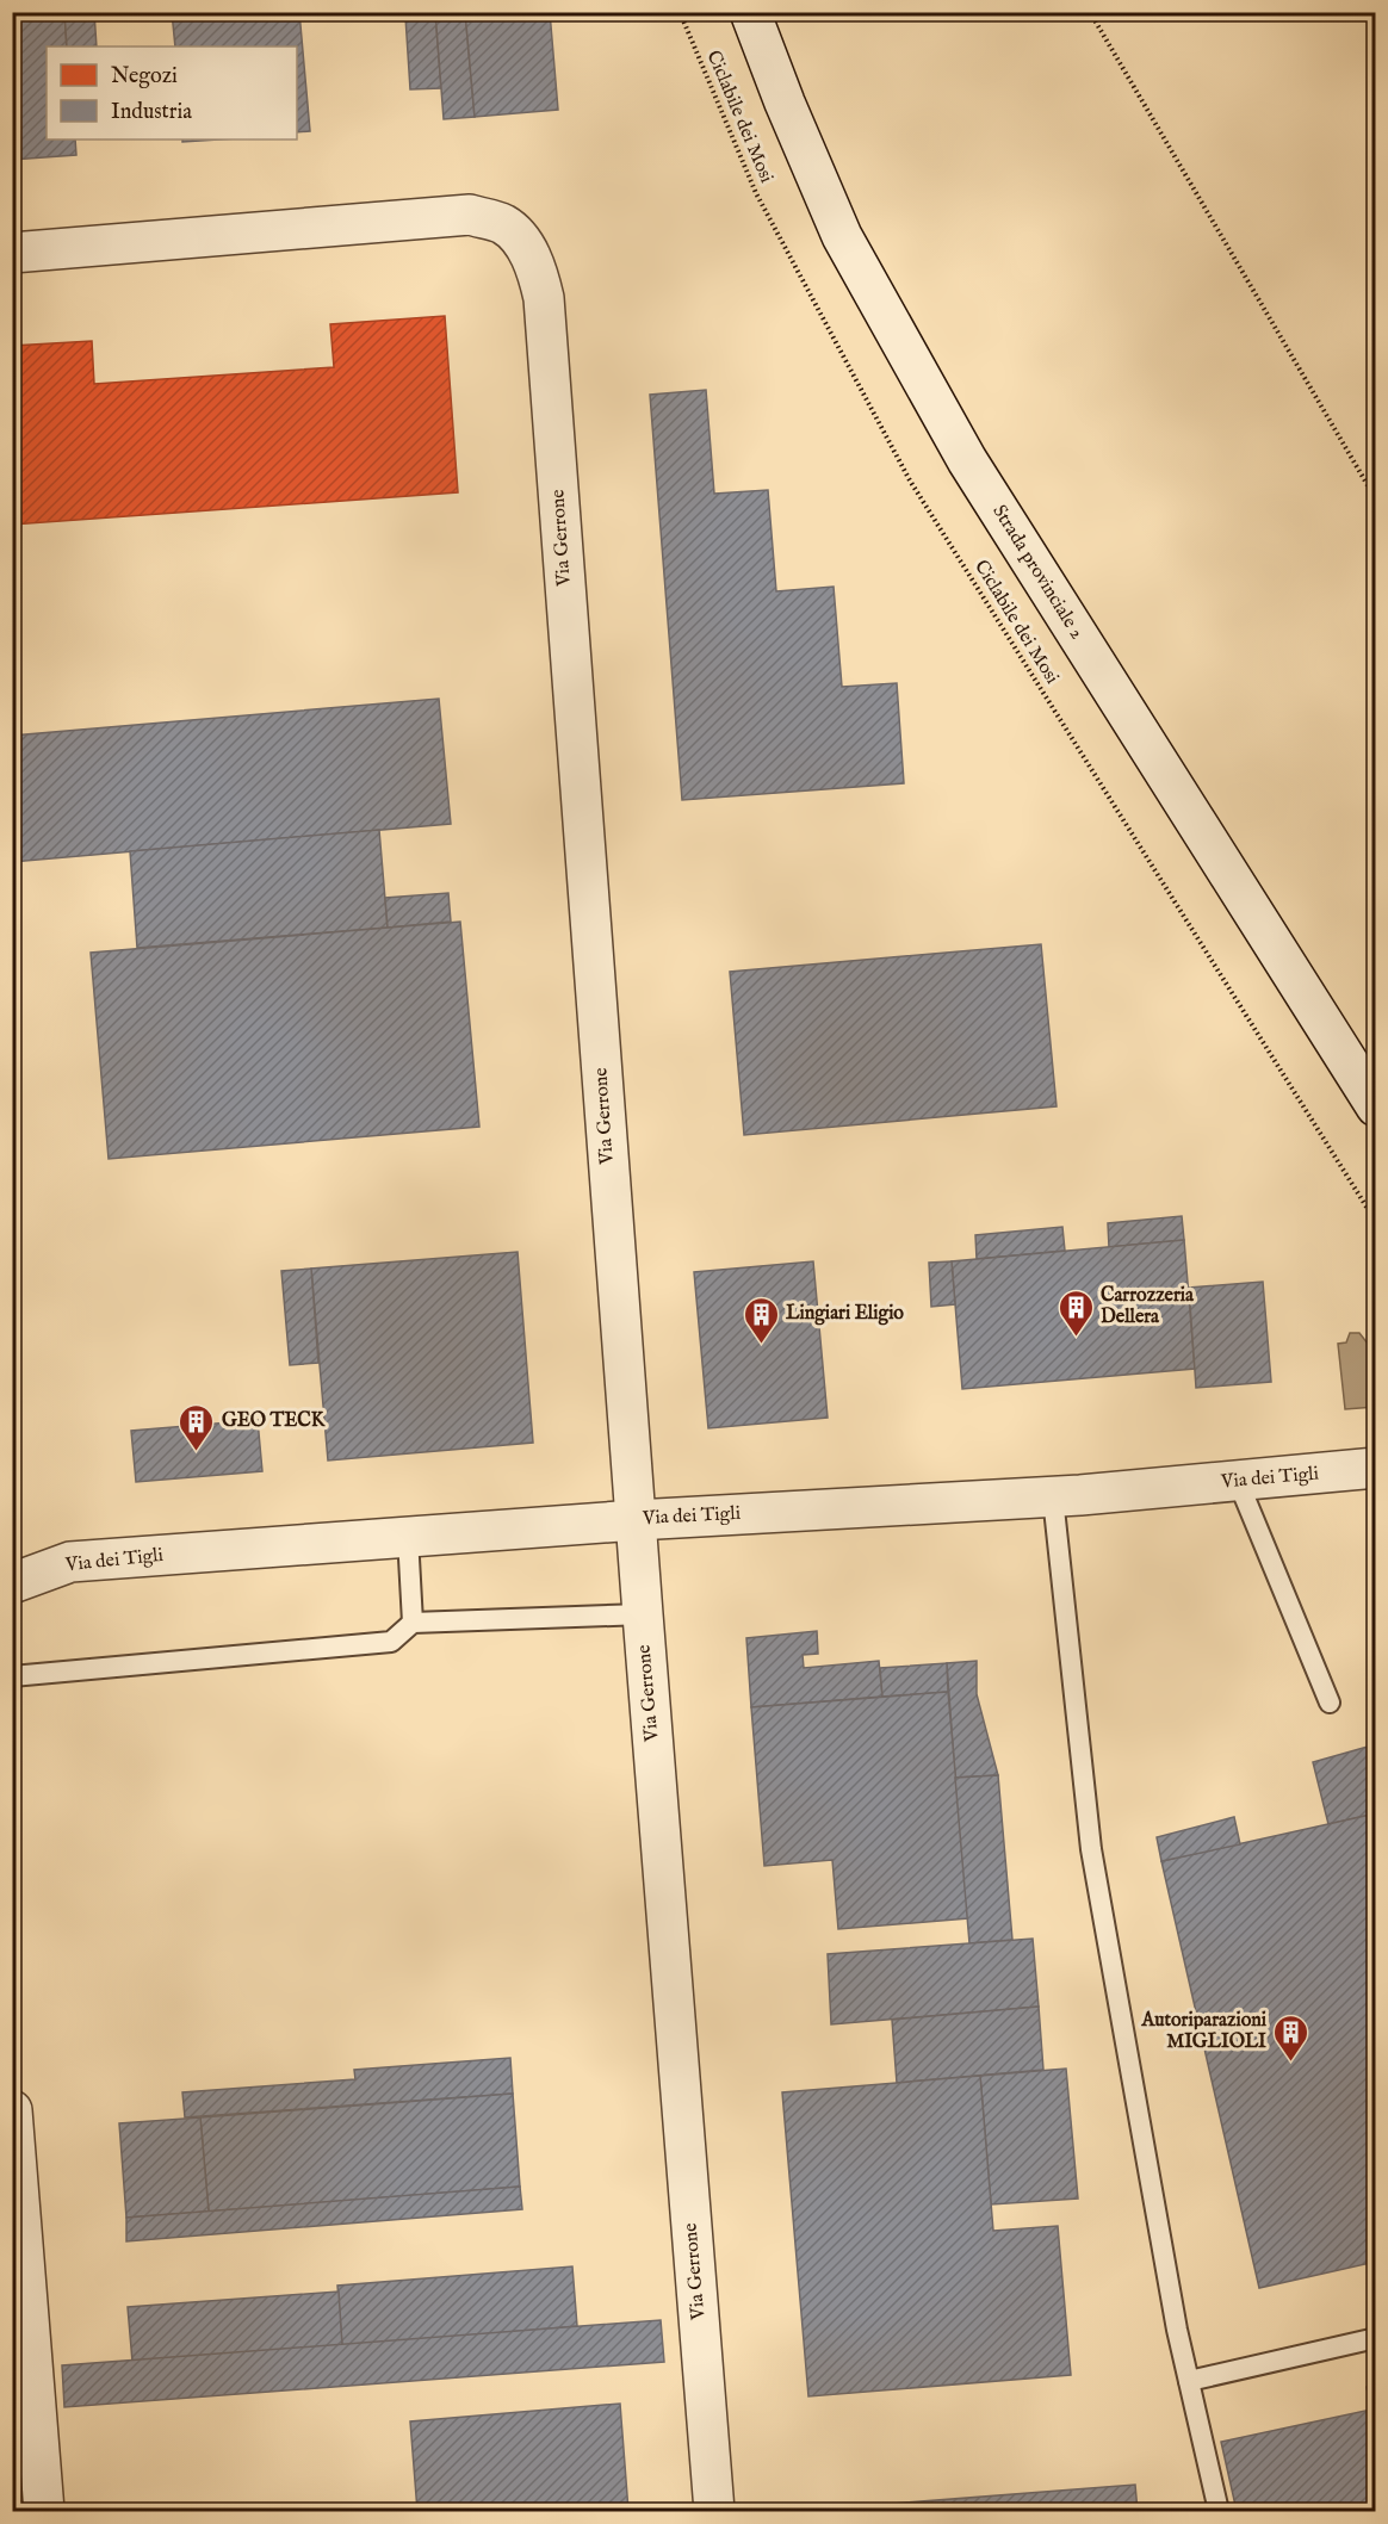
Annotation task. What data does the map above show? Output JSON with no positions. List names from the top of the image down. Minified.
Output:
{"streets":{"street":["Via Gerrone","Strada provinciale 2","Via dei Tigli"],"path":["Ciclabile dei Mosi"]},"crossings":[["Via Gerrone","Via dei Tigli"]],"places":{"building":["Carrozzeria Dellera","Lingiari Eligio","GEO TECK","Autoriparazioni MIGLIOLI"]},"legend":["Negozi","Industria"]}
